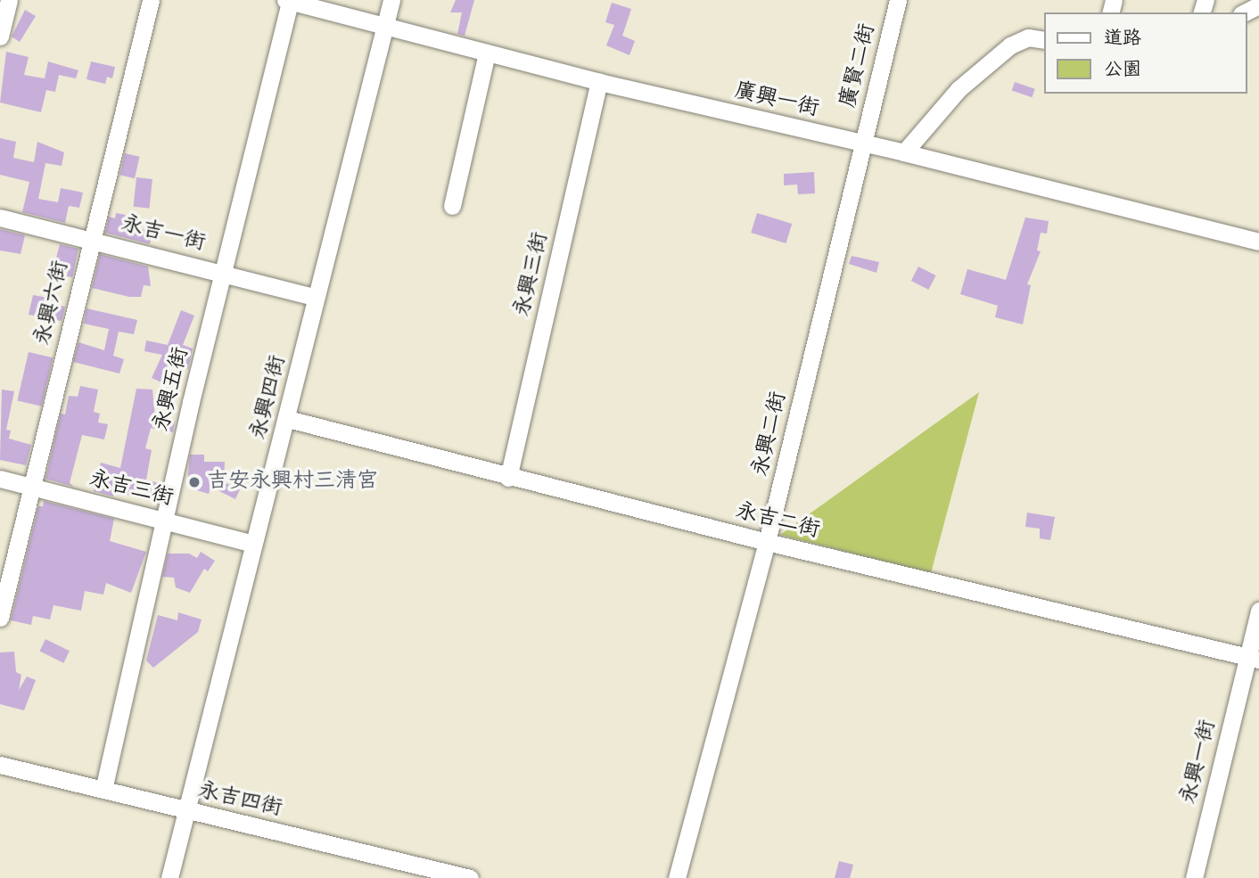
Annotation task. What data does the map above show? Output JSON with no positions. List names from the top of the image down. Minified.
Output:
{"streets":{"street":["廣賢二街","廣興一街","永吉一街","永興三街","永興六街","永興五街","永興四街","永興二街","永吉三街","永吉二街","永興一街","永吉四街"]},"crossings":[["廣賢二街","廣興一街"],["廣賢二街","永興二街"],["廣興一街","永興三街"],["廣興一街","永興五街"],["廣興一街","永興四街"],["廣興一街","永興二街"],["永吉一街","永興六街"],["永吉一街","永興五街"],["永吉一街","永興四街"],["永興三街","永吉二街"],["永興六街","永吉三街"],["永興五街","永吉三街"],["永興五街","永吉四街"],["永興四街","永吉三街"],["永興四街","永吉二街"],["永興四街","永吉四街"],["永興二街","永吉二街"],["永吉二街","永興一街"]],"places":["吉安永興村三清宮"],"legend":["道路","公園"]}
